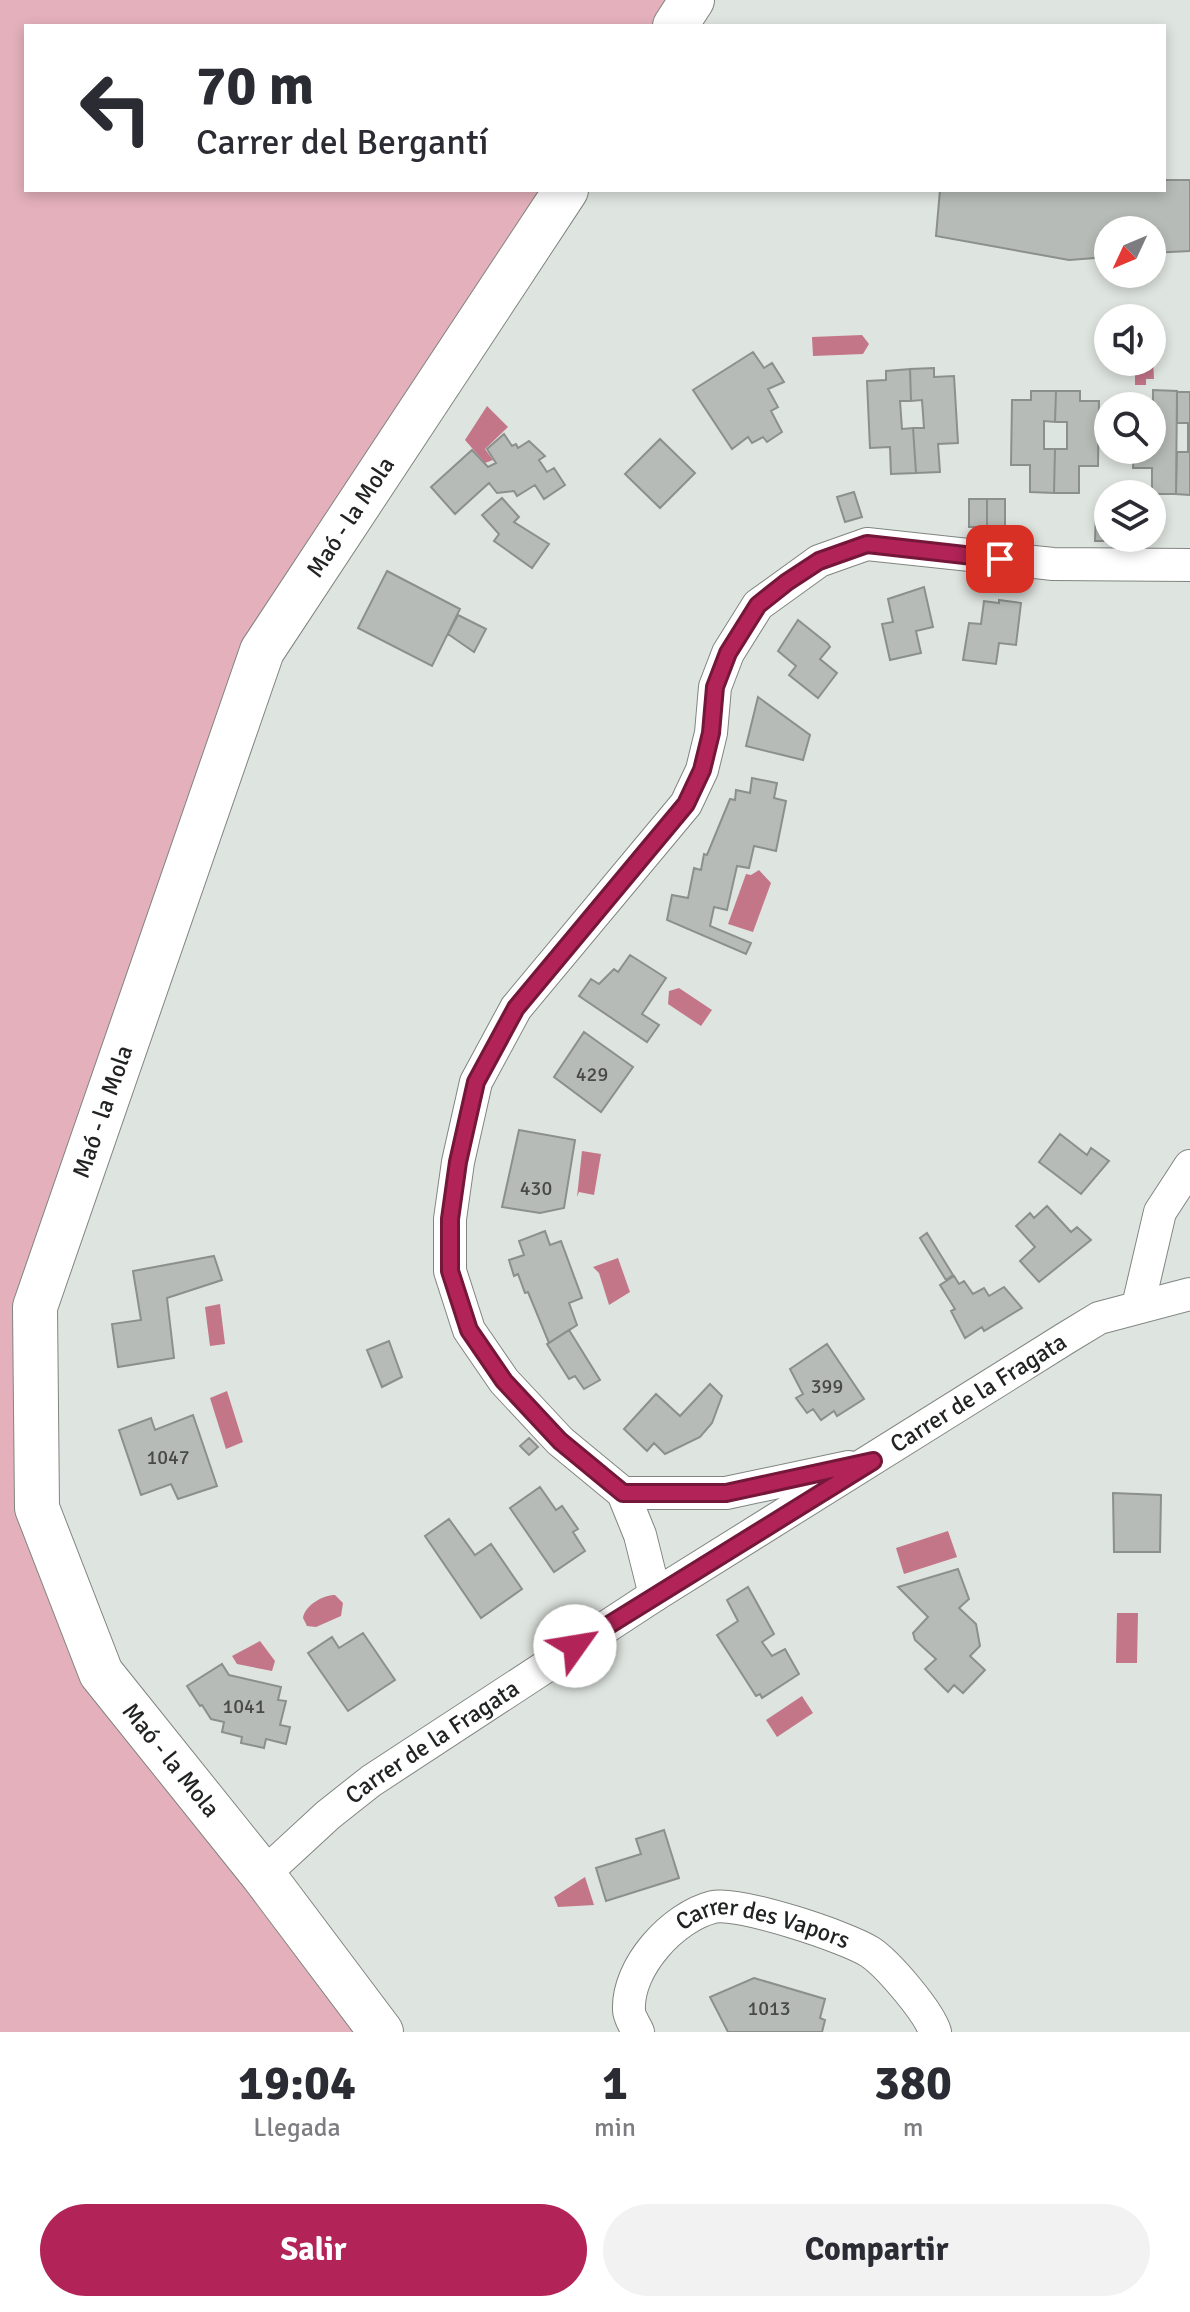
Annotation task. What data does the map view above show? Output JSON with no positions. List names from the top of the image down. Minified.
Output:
{"streets":{"street":["Maó - la Mola","Carrer de la Fragata","Carrer des Vapors"]},"crossings":[["Maó - la Mola","Carrer de la Fragata"]],"house_numbers":["429","430","399","1047","1041","1013"],"north":"bottom left","page":{"turn":["70 m","Carrer del Bergantí"],"eta":["19:04","Llegada","1","min","380","m"],"buttons":["Salir","Compartir"]}}
